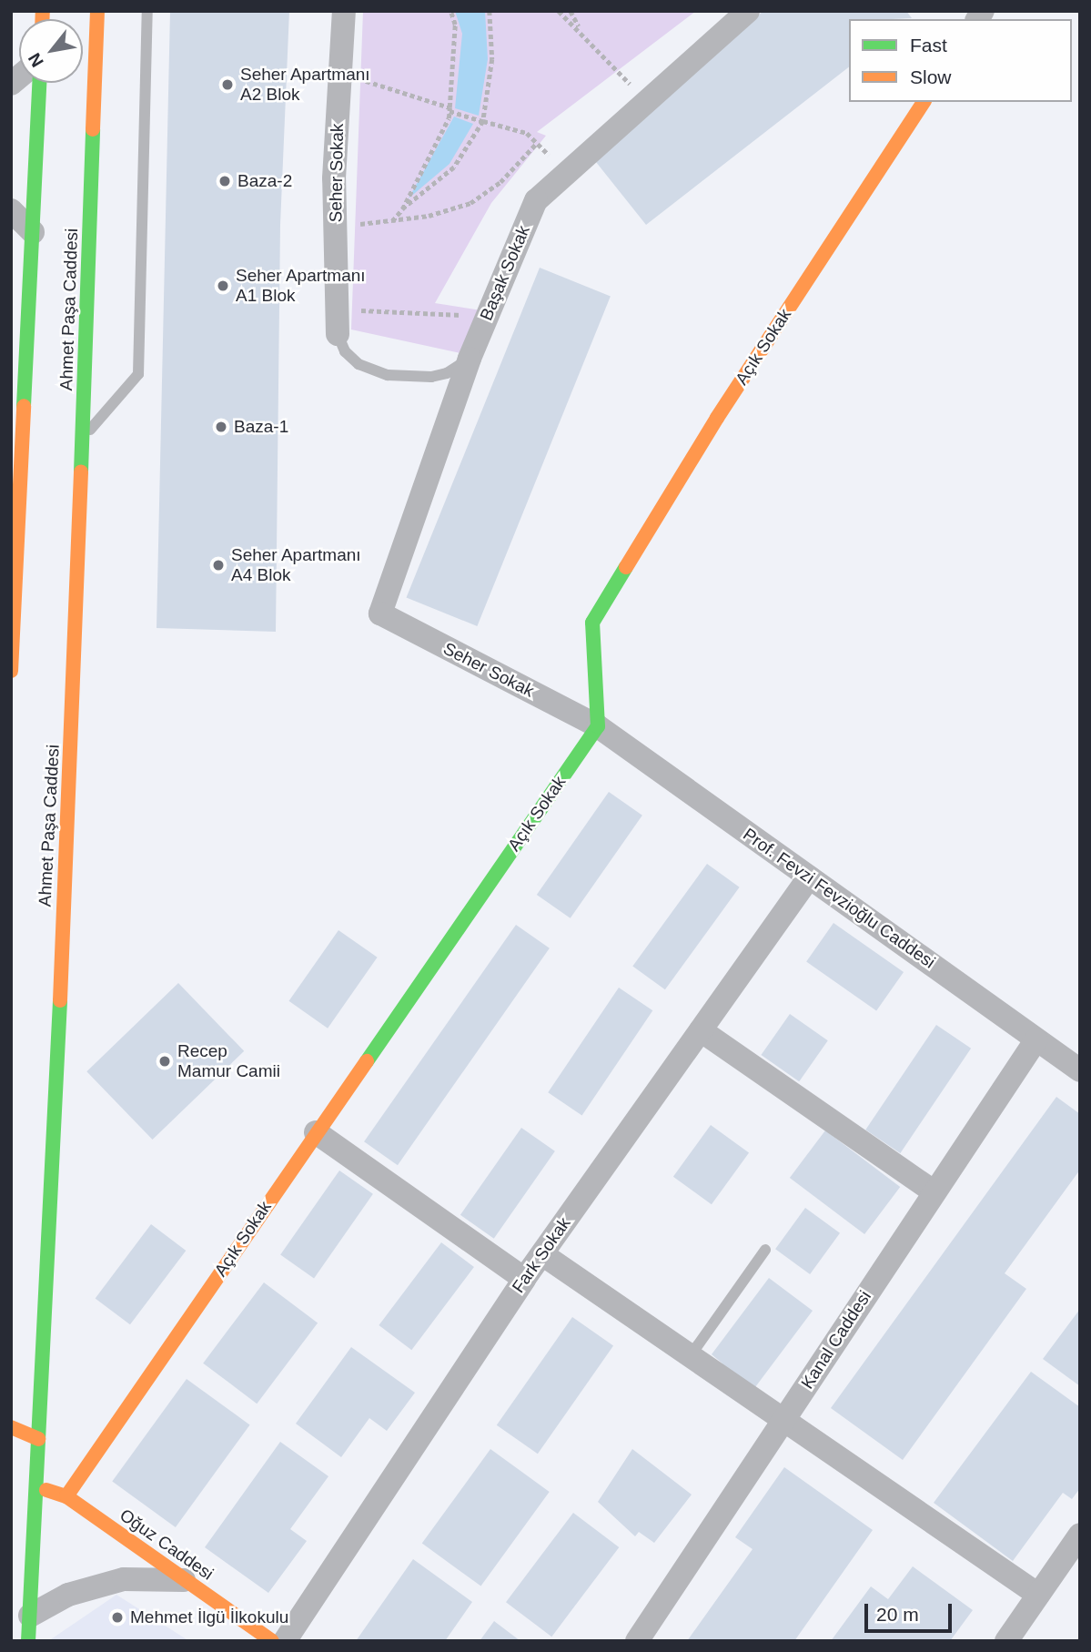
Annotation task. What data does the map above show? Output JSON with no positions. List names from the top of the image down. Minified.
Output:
{"streets":{"street":["Seher Sokak","Başak Sokak","Ahmet Paşa Caddesi","Açık Sokak","Prof. Fevzi Fevzioğlu Caddesi","Fark Sokak","Kanal Caddesi","Oğuz Caddesi"]},"crossings":[["Seher Sokak","Başak Sokak"],["Seher Sokak","Açık Sokak"],["Seher Sokak","Prof. Fevzi Fevzioğlu Caddesi"],["Ahmet Paşa Caddesi","Oğuz Caddesi"],["Açık Sokak","Prof. Fevzi Fevzioğlu Caddesi"],["Açık Sokak","Oğuz Caddesi"],["Prof. Fevzi Fevzioğlu Caddesi","Fark Sokak"],["Prof. Fevzi Fevzioğlu Caddesi","Kanal Caddesi"]],"places":["Seher Apartmanı A2 Blok","Baza-2","Seher Apartmanı A1 Blok","Baza-1","Seher Apartmanı A4 Blok","Recep Mamur Camii","Mehmet İlgü İlkokulu"],"legend":["Fast","Slow"],"scale_bar":"20 m","north":"bottom left"}
